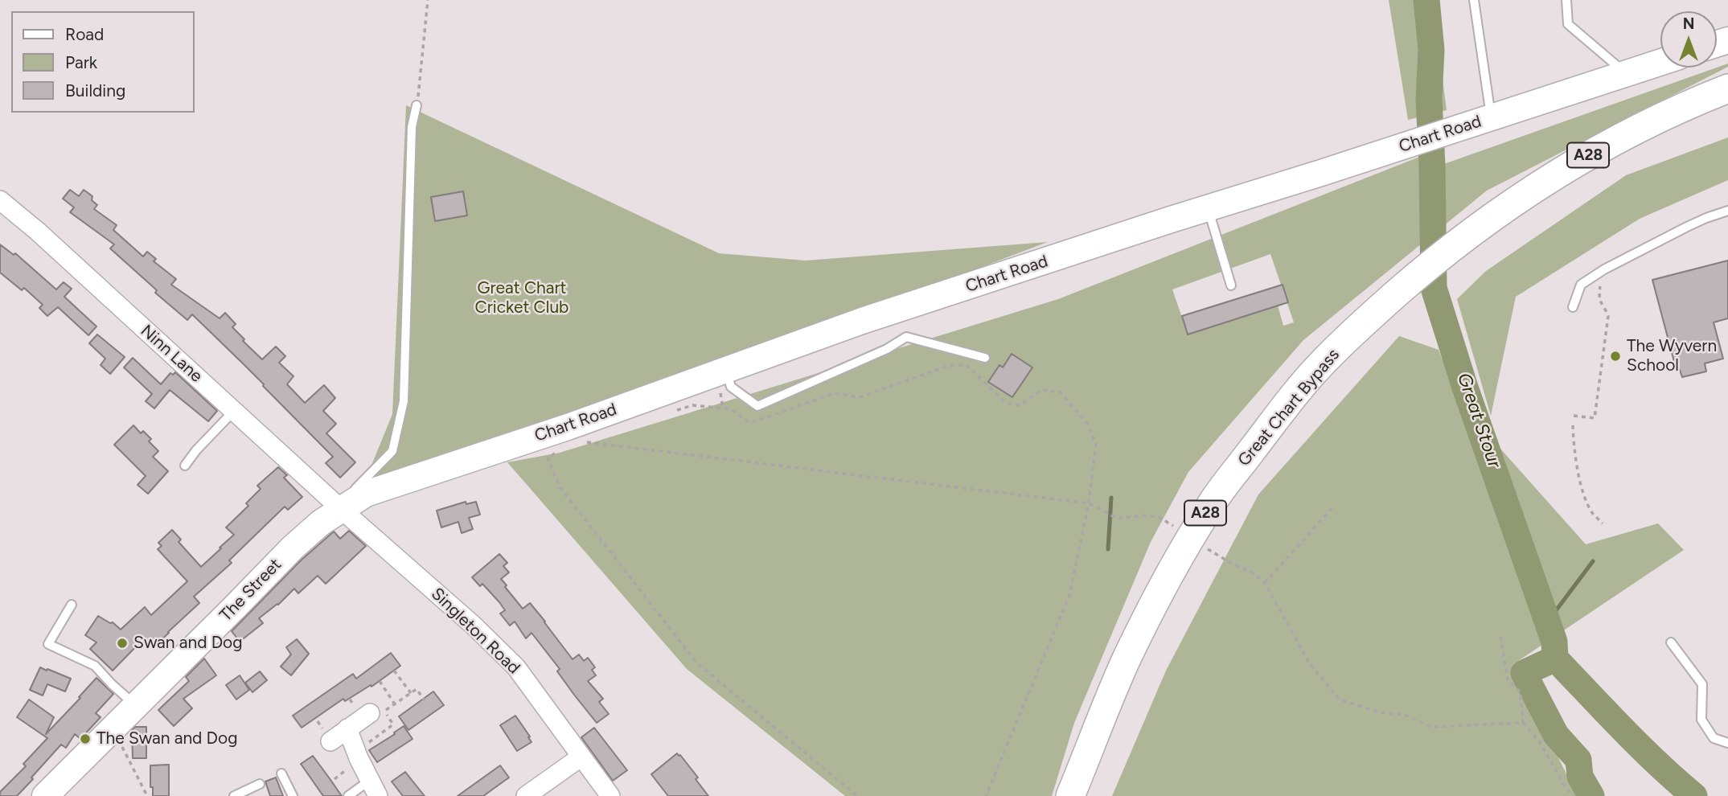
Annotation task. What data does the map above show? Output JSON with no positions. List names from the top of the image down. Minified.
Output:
{"streets":{"main road":["A28","Great Chart Bypass"],"street":["Chart Road","Ninn Lane","The Street","Singleton Road"]},"crossings":[["Chart Road","Ninn Lane"],["Chart Road","The Street"],["Chart Road","Singleton Road"],["Ninn Lane","The Street"],["Ninn Lane","Singleton Road"],["The Street","Singleton Road"]],"water":["Great Stour"],"parks":["Great Chart Cricket Club"],"places":["The Wyvern School","Swan and Dog","The Swan and Dog"],"legend":["Road","Park","Building"],"north":"top"}
